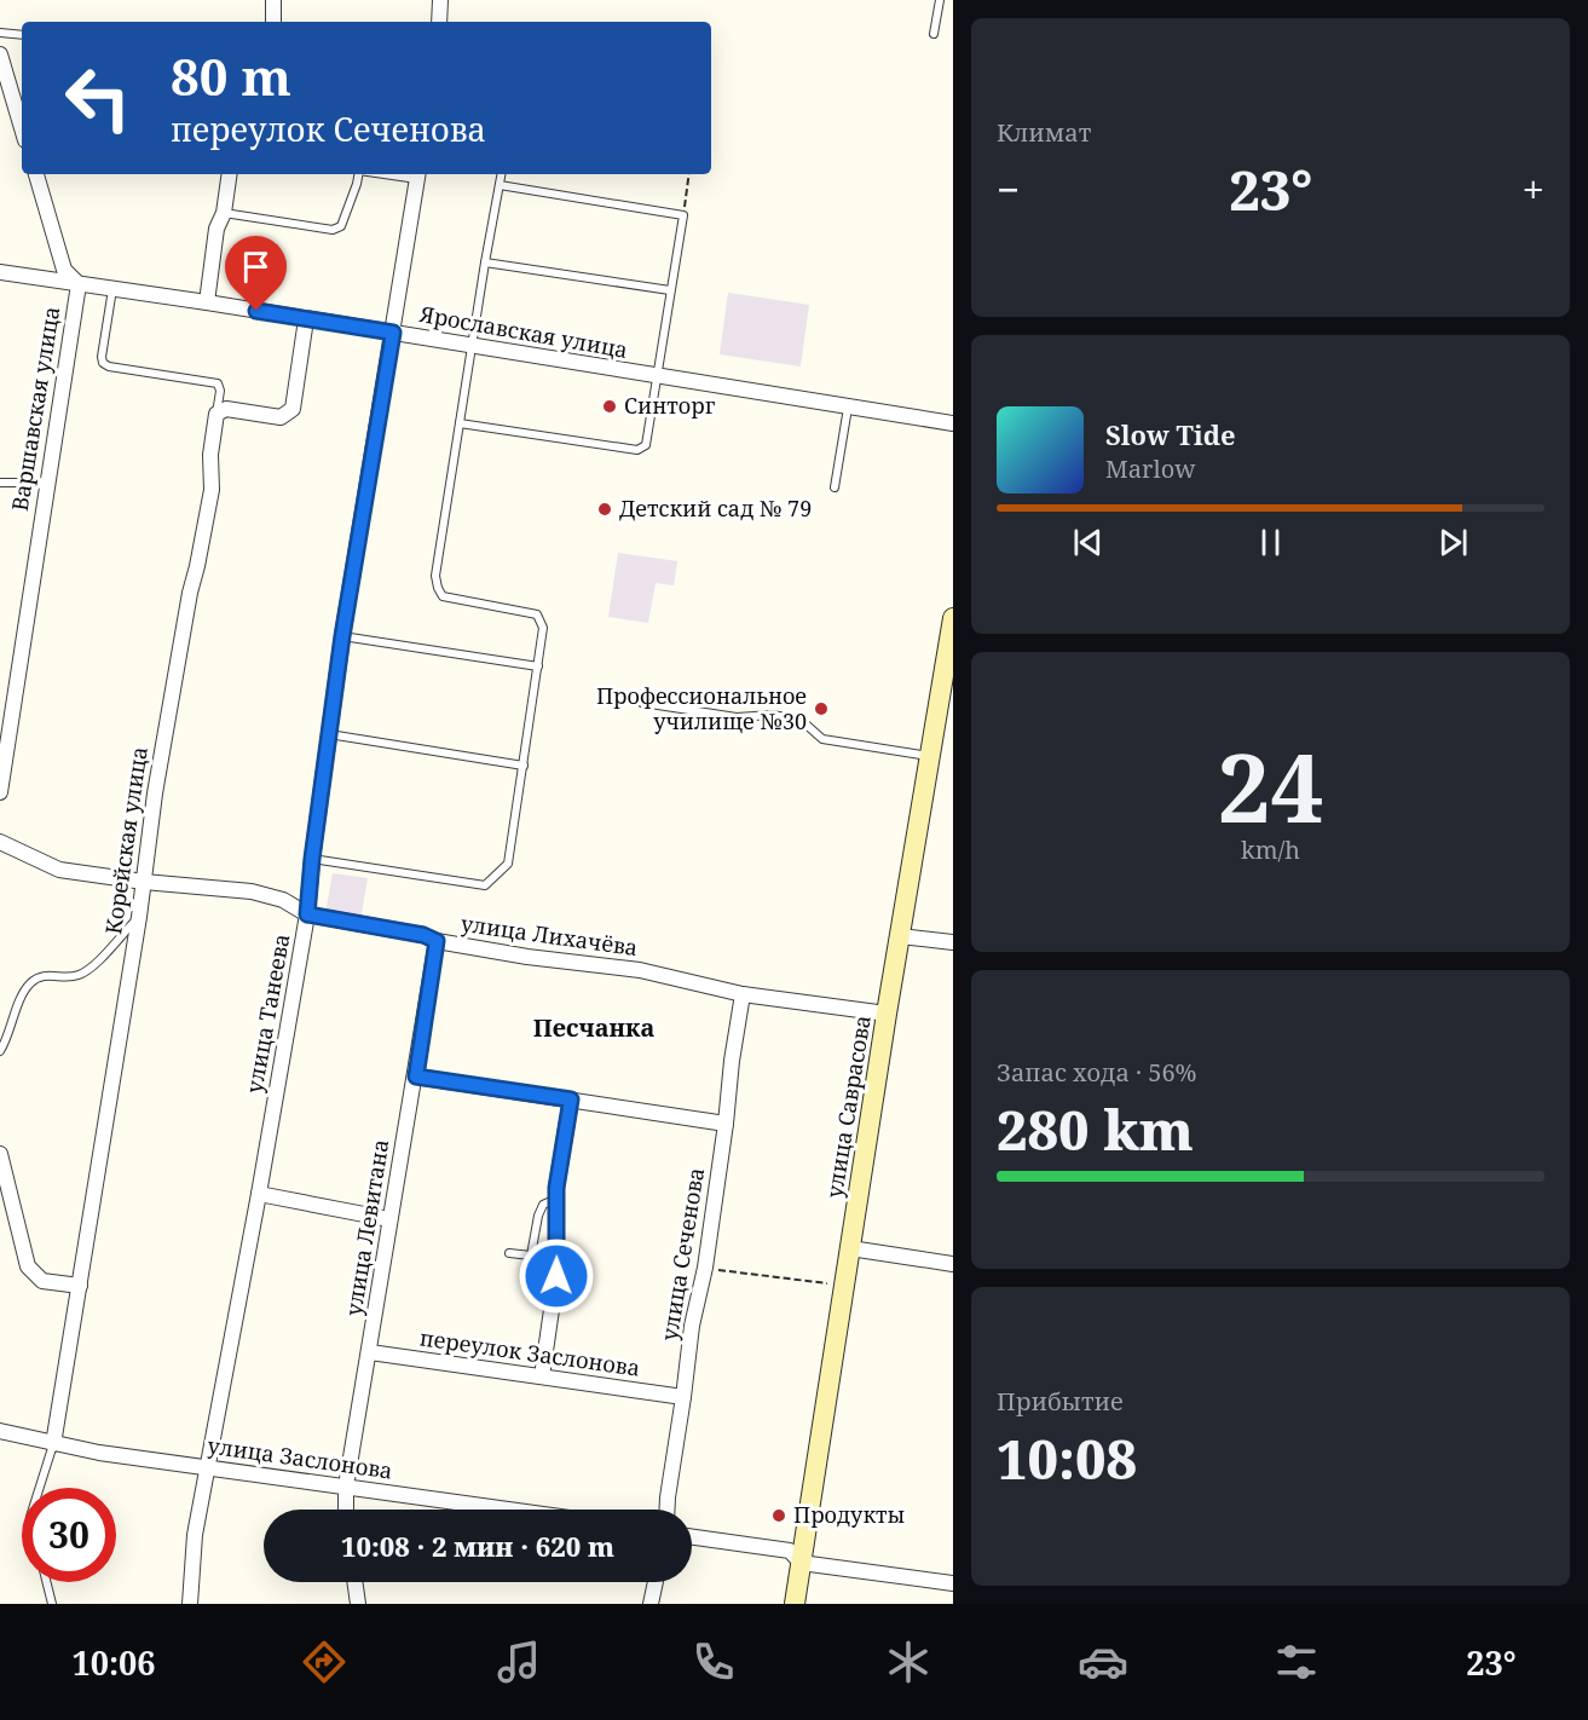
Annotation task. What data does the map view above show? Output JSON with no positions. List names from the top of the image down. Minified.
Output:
{"streets":{"street":["Ярославская улица","Варшавская улица","Корейская улица","улица Лихачёва","улица Танеева","улица Саврасова","улица Левитана","улица Сеченова","переулок Заслонова","улица Заслонова"]},"crossings":[["Ярославская улица","Варшавская улица"],["Ярославская улица","улица Танеева"],["Корейская улица","улица Лихачёва"],["Корейская улица","улица Заслонова"],["улица Лихачёва","улица Танеева"],["улица Лихачёва","улица Саврасова"],["улица Лихачёва","улица Левитана"],["улица Лихачёва","улица Сеченова"],["улица Танеева","улица Заслонова"],["улица Левитана","переулок Заслонова"],["улица Левитана","улица Заслонова"],["улица Сеченова","переулок Заслонова"]],"districts":["Песчанка"],"places":["Синторг","Детский сад № 79","Профессиональное училище №30","Продукты"],"page":{"tile":["Климат",["24","km/h"],["Запас хода · 56%","280 km"],["Прибытие","10:08"]],"turn":["80 m","переулок Сеченова"],"heat":["−","23°","+"],"song":["Slow Tide","Marlow"],"limit":"30","trip":"10:08 · 2 мин · 620 m","tabs":["10:06","23°"]}}
